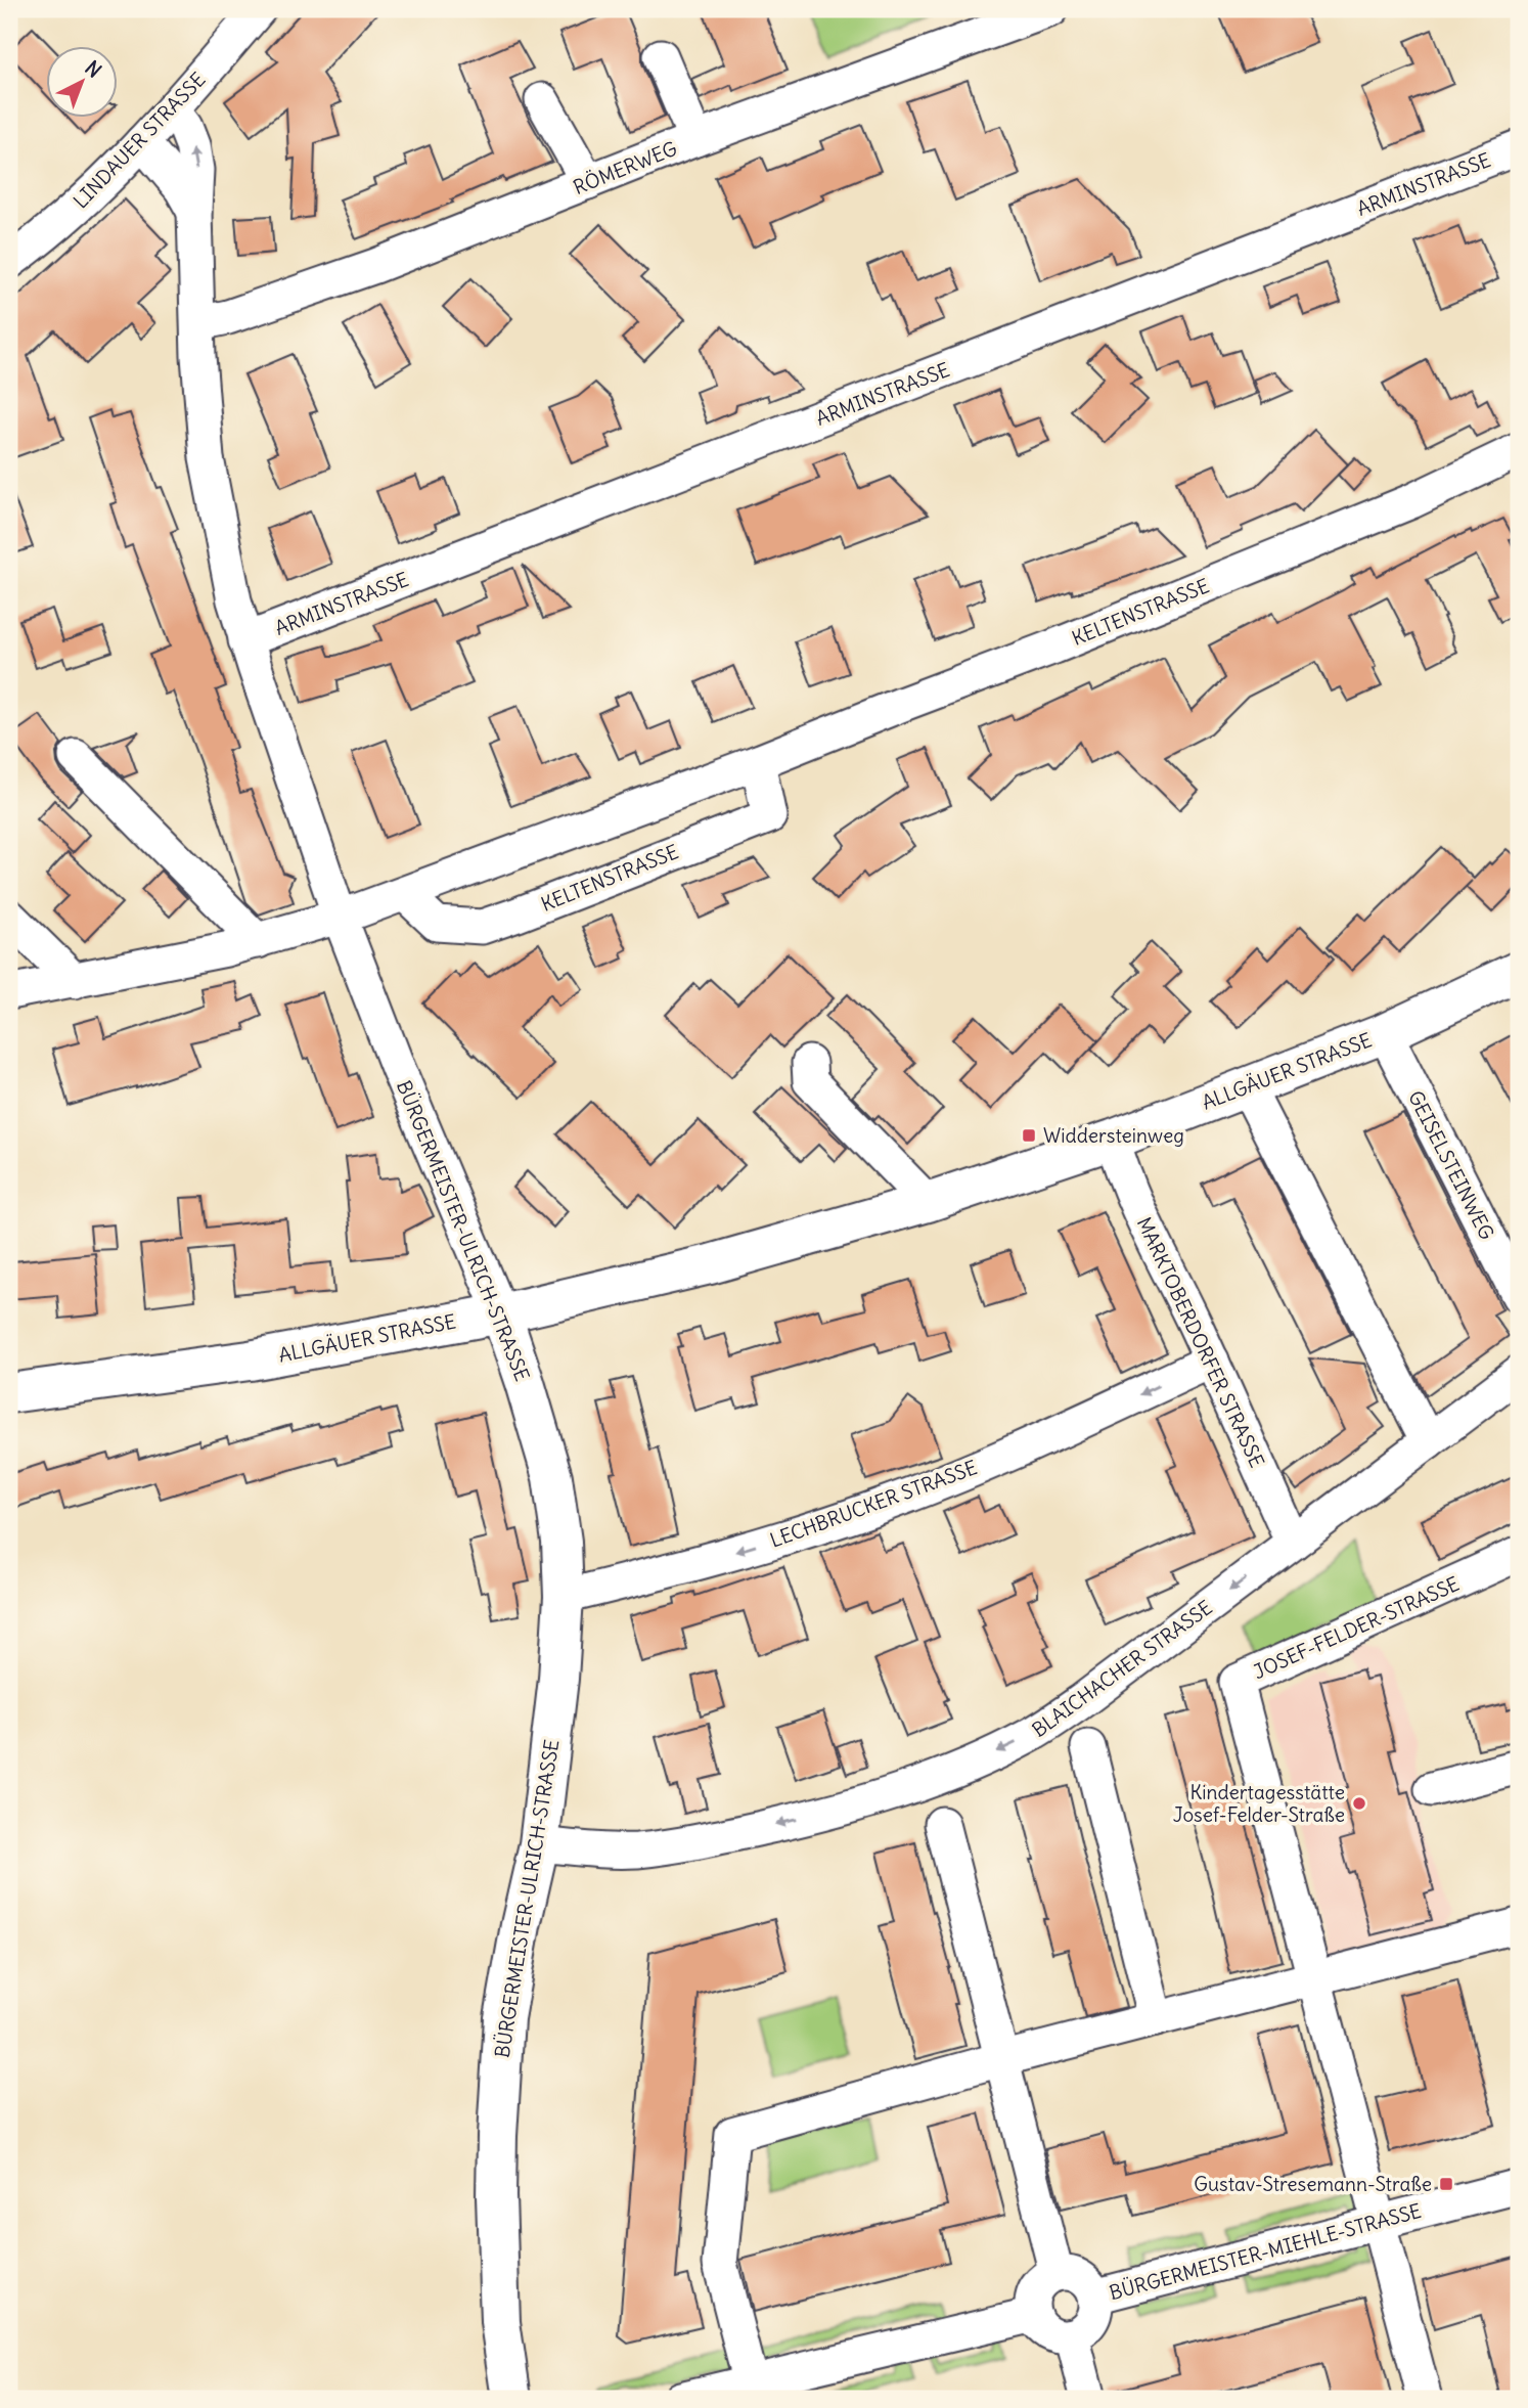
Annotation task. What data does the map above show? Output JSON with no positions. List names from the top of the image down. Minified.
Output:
{"streets":{"main road":["ALLGÄUER STRASSE","BÜRGERMEISTER-ULRICH-STRASSE"],"street":["LINDAUER STRASSE","RÖMERWEG","ARMINSTRASSE","KELTENSTRASSE","GEISELSTEINWEG","MARKTOBERDORFER STRASSE","LECHBRUCKER STRASSE","JOSEF-FELDER-STRASSE","BLAICHACHER STRASSE","BÜRGERMEISTER-MIEHLE-STRASSE"]},"crossings":[["LINDAUER STRASSE","BÜRGERMEISTER-ULRICH-STRASSE"],["RÖMERWEG","BÜRGERMEISTER-ULRICH-STRASSE"],["ARMINSTRASSE","BÜRGERMEISTER-ULRICH-STRASSE"],["KELTENSTRASSE","BÜRGERMEISTER-ULRICH-STRASSE"],["ALLGÄUER STRASSE","GEISELSTEINWEG"],["ALLGÄUER STRASSE","BÜRGERMEISTER-ULRICH-STRASSE"],["ALLGÄUER STRASSE","MARKTOBERDORFER STRASSE"],["BÜRGERMEISTER-ULRICH-STRASSE","LECHBRUCKER STRASSE"],["BÜRGERMEISTER-ULRICH-STRASSE","BLAICHACHER STRASSE"],["MARKTOBERDORFER STRASSE","LECHBRUCKER STRASSE"],["MARKTOBERDORFER STRASSE","BLAICHACHER STRASSE"],["JOSEF-FELDER-STRASSE","BÜRGERMEISTER-MIEHLE-STRASSE"]],"one_way":["LECHBRUCKER STRASSE","BLAICHACHER STRASSE"],"places":{"transit":["Widdersteinweg","Gustav-Stresemann-Straße"],"other":["Kindertagesstätte Josef-Felder-Straße"]},"north":"top right"}
